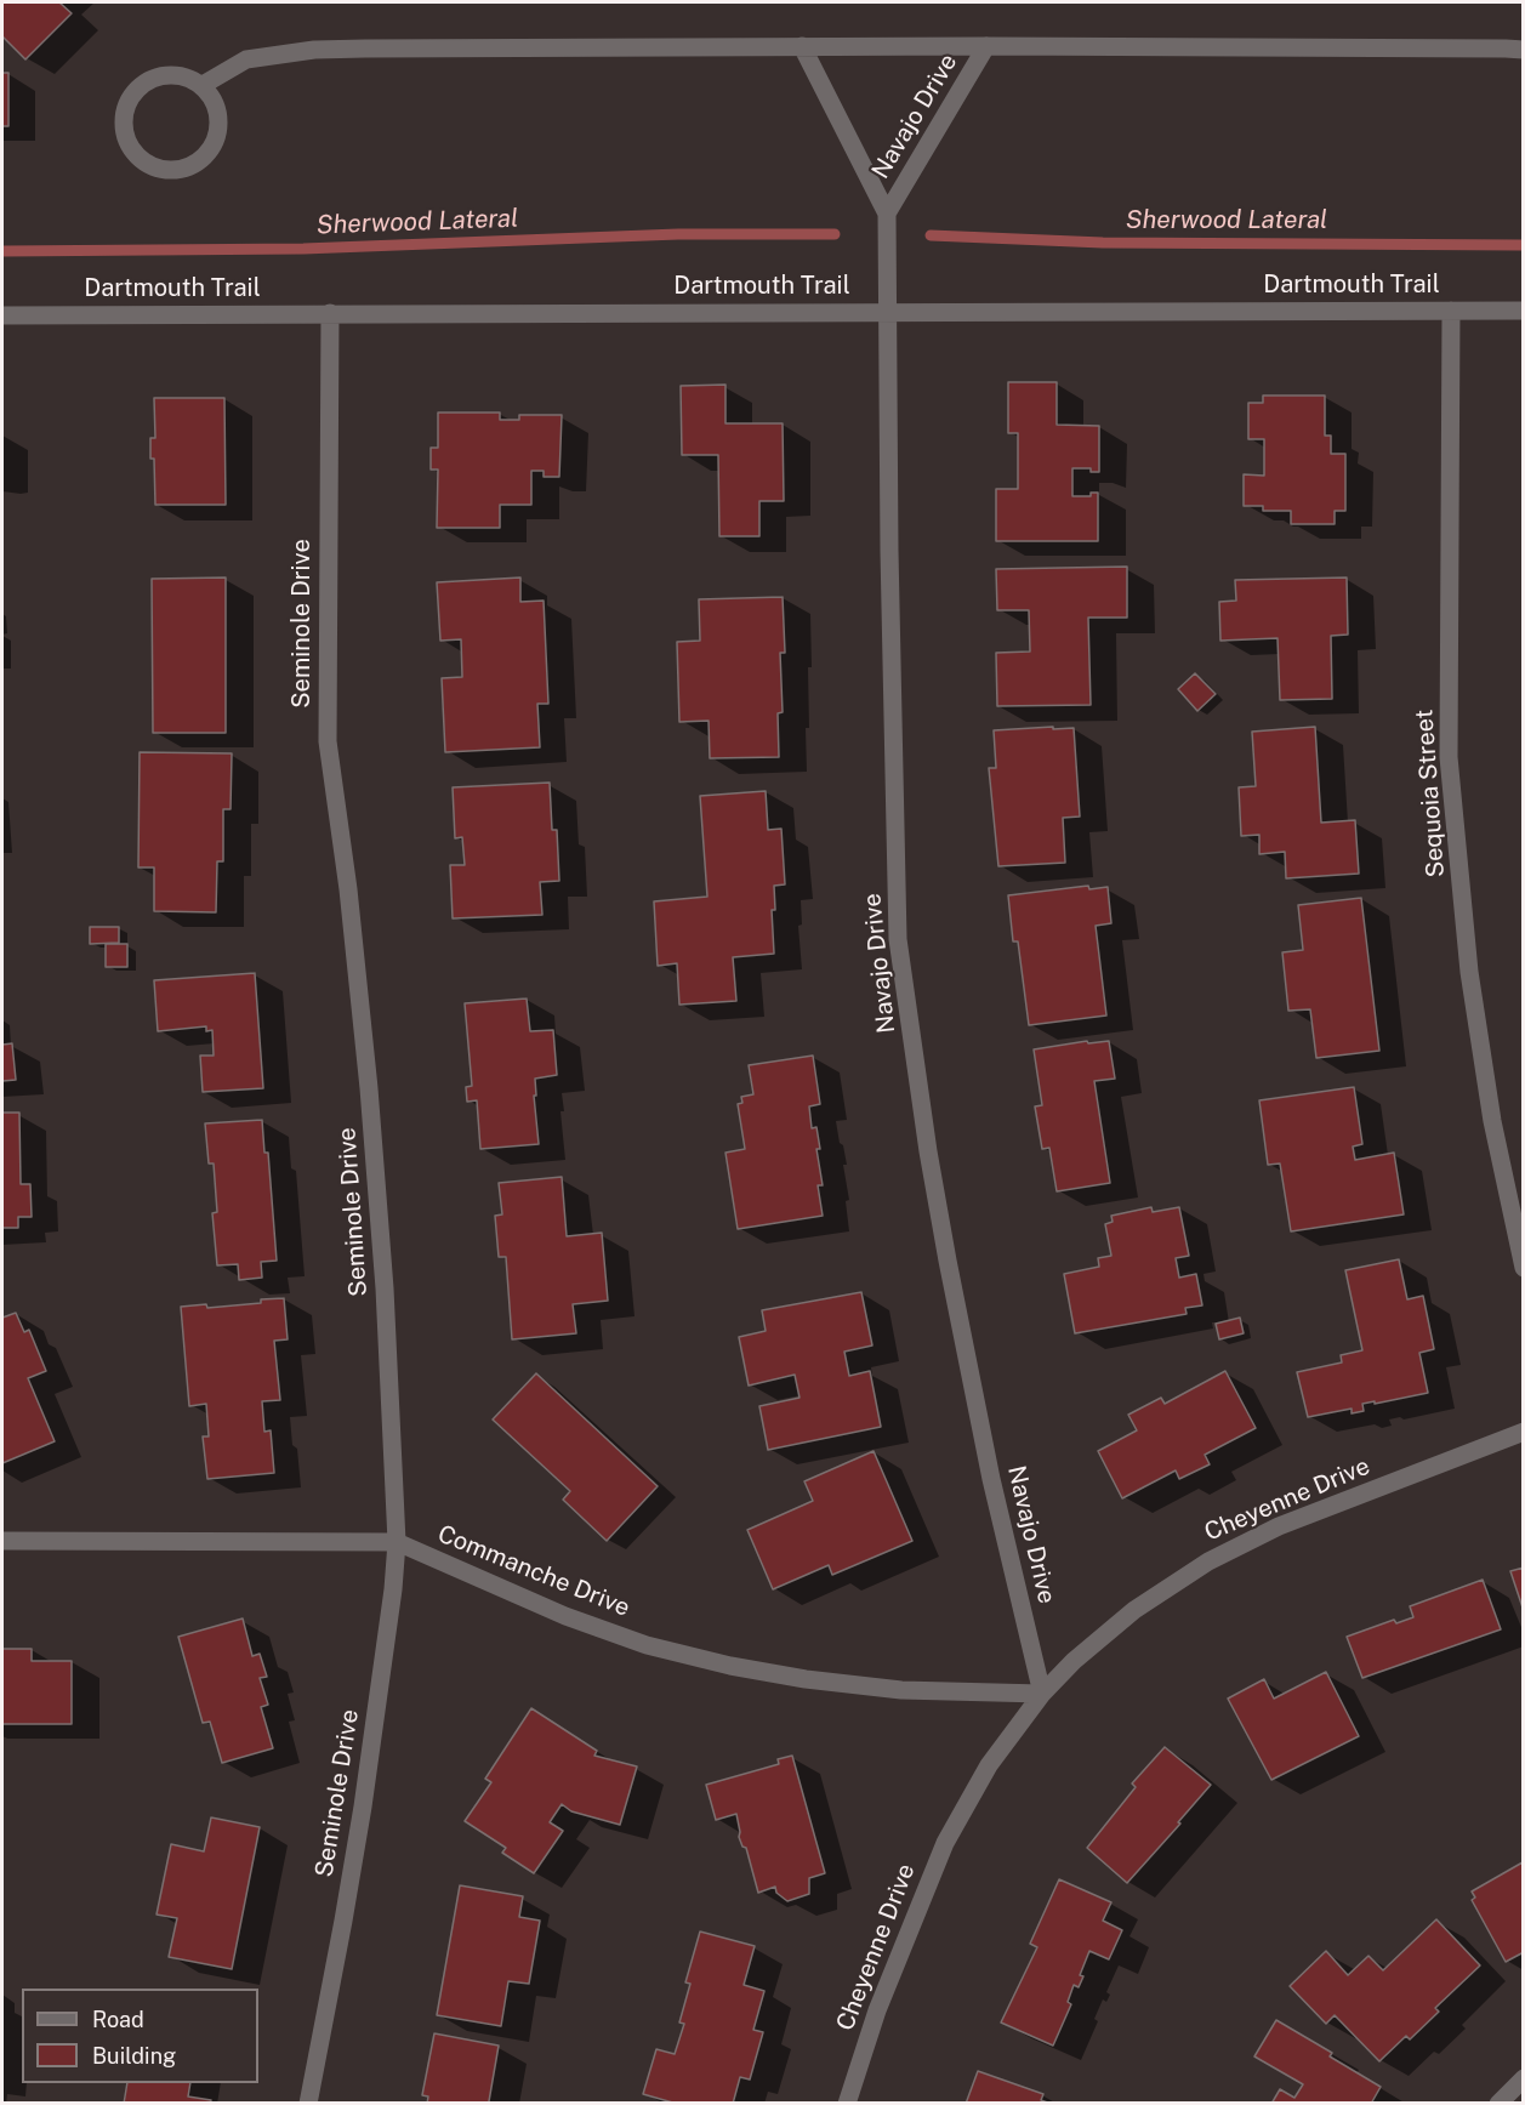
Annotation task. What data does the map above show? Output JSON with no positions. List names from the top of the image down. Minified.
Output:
{"streets":{"street":["Navajo Drive","Dartmouth Trail","Seminole Drive","Sequoia Street","Cheyenne Drive","Commanche Drive"]},"crossings":[["Navajo Drive","Dartmouth Trail"],["Navajo Drive","Cheyenne Drive"],["Navajo Drive","Commanche Drive"],["Dartmouth Trail","Seminole Drive"],["Dartmouth Trail","Sequoia Street"],["Seminole Drive","Commanche Drive"],["Cheyenne Drive","Commanche Drive"]],"water":["Sherwood Lateral"],"legend":["Road","Building"]}
